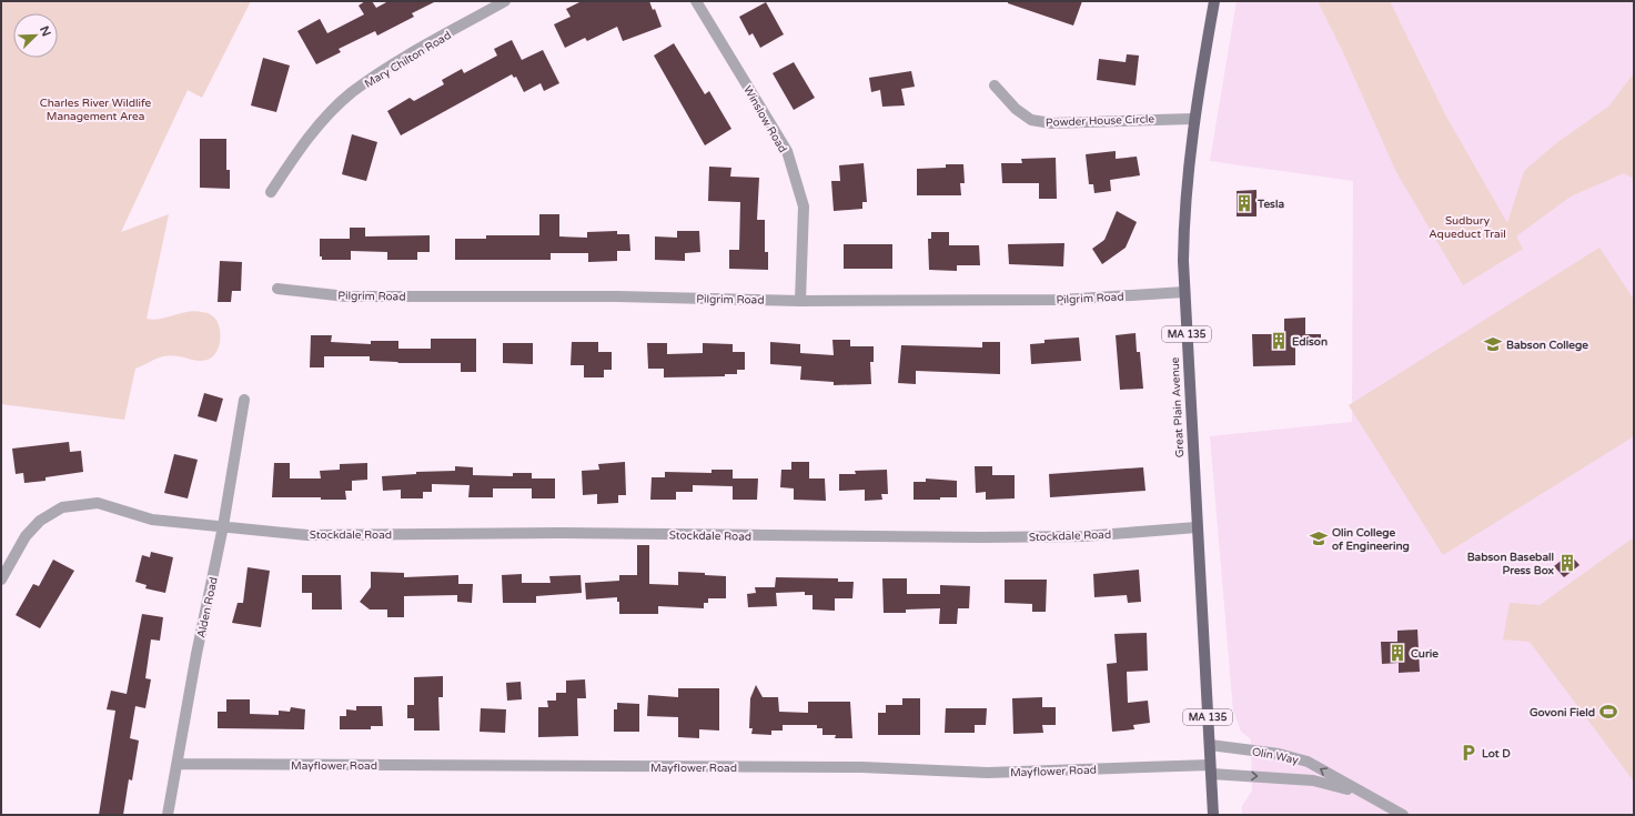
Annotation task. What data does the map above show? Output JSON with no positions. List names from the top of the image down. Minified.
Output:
{"streets":{"main road":["MA 135","Great Plain Avenue"],"street":["Mary Chilton Road","Winslow Road","Powder House Circle","Pilgrim Road","Stockdale Road","Alden Road","Olin Way","Mayflower Road"]},"crossings":[["Winslow Road","Pilgrim Road"],["Powder House Circle","Great Plain Avenue"],["Pilgrim Road","Great Plain Avenue"],["Great Plain Avenue","Stockdale Road"],["Great Plain Avenue","Olin Way"],["Great Plain Avenue","Mayflower Road"],["Stockdale Road","Alden Road"],["Alden Road","Mayflower Road"],["Olin Way","Mayflower Road"]],"parks":["Charles River Wildlife Management Area","Sudbury Aqueduct Trail"],"places":{"building":["Tesla","Edison","Babson Baseball Press Box","Curie"],"school or university":["Babson College","Olin College of Engineering"],"sports":["Govoni Field"],"parking":["Lot D"]},"north":"top right"}
